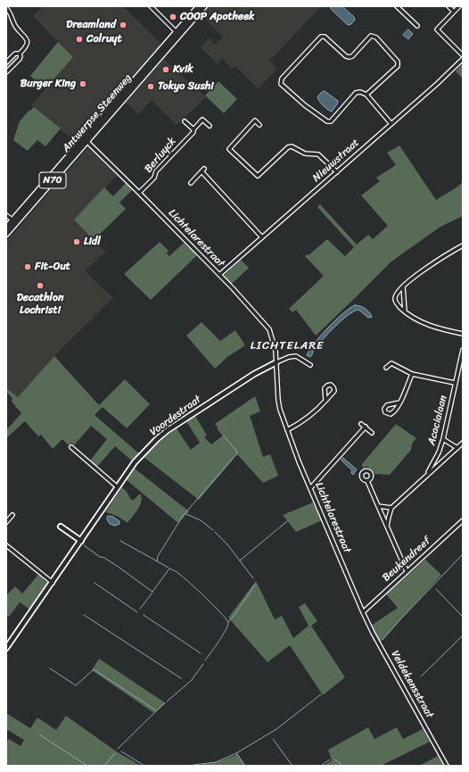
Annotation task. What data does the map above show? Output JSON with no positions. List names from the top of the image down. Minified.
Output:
{"streets":{"main road":["Antwerpse Steenweg","N70"],"street":["Berluyck","Nieuwstraat","Lichtelarestraat","Voordestraat","Acacialaan","Beukendreef","Veldekensstraat"]},"crossings":[["Antwerpse Steenweg","Lichtelarestraat"],["Berluyck","Lichtelarestraat"],["Nieuwstraat","Lichtelarestraat"],["Lichtelarestraat","Voordestraat"],["Lichtelarestraat","Beukendreef"],["Lichtelarestraat","Veldekensstraat"],["Beukendreef","Veldekensstraat"]],"districts":["LICHTELARE"],"places":["COOP Apotheek","Dreamland","Colruyt","Kvik","Burger King","Tokyo Sushi","Lidl","Fit-Out","Decathlon Lochristi"]}
